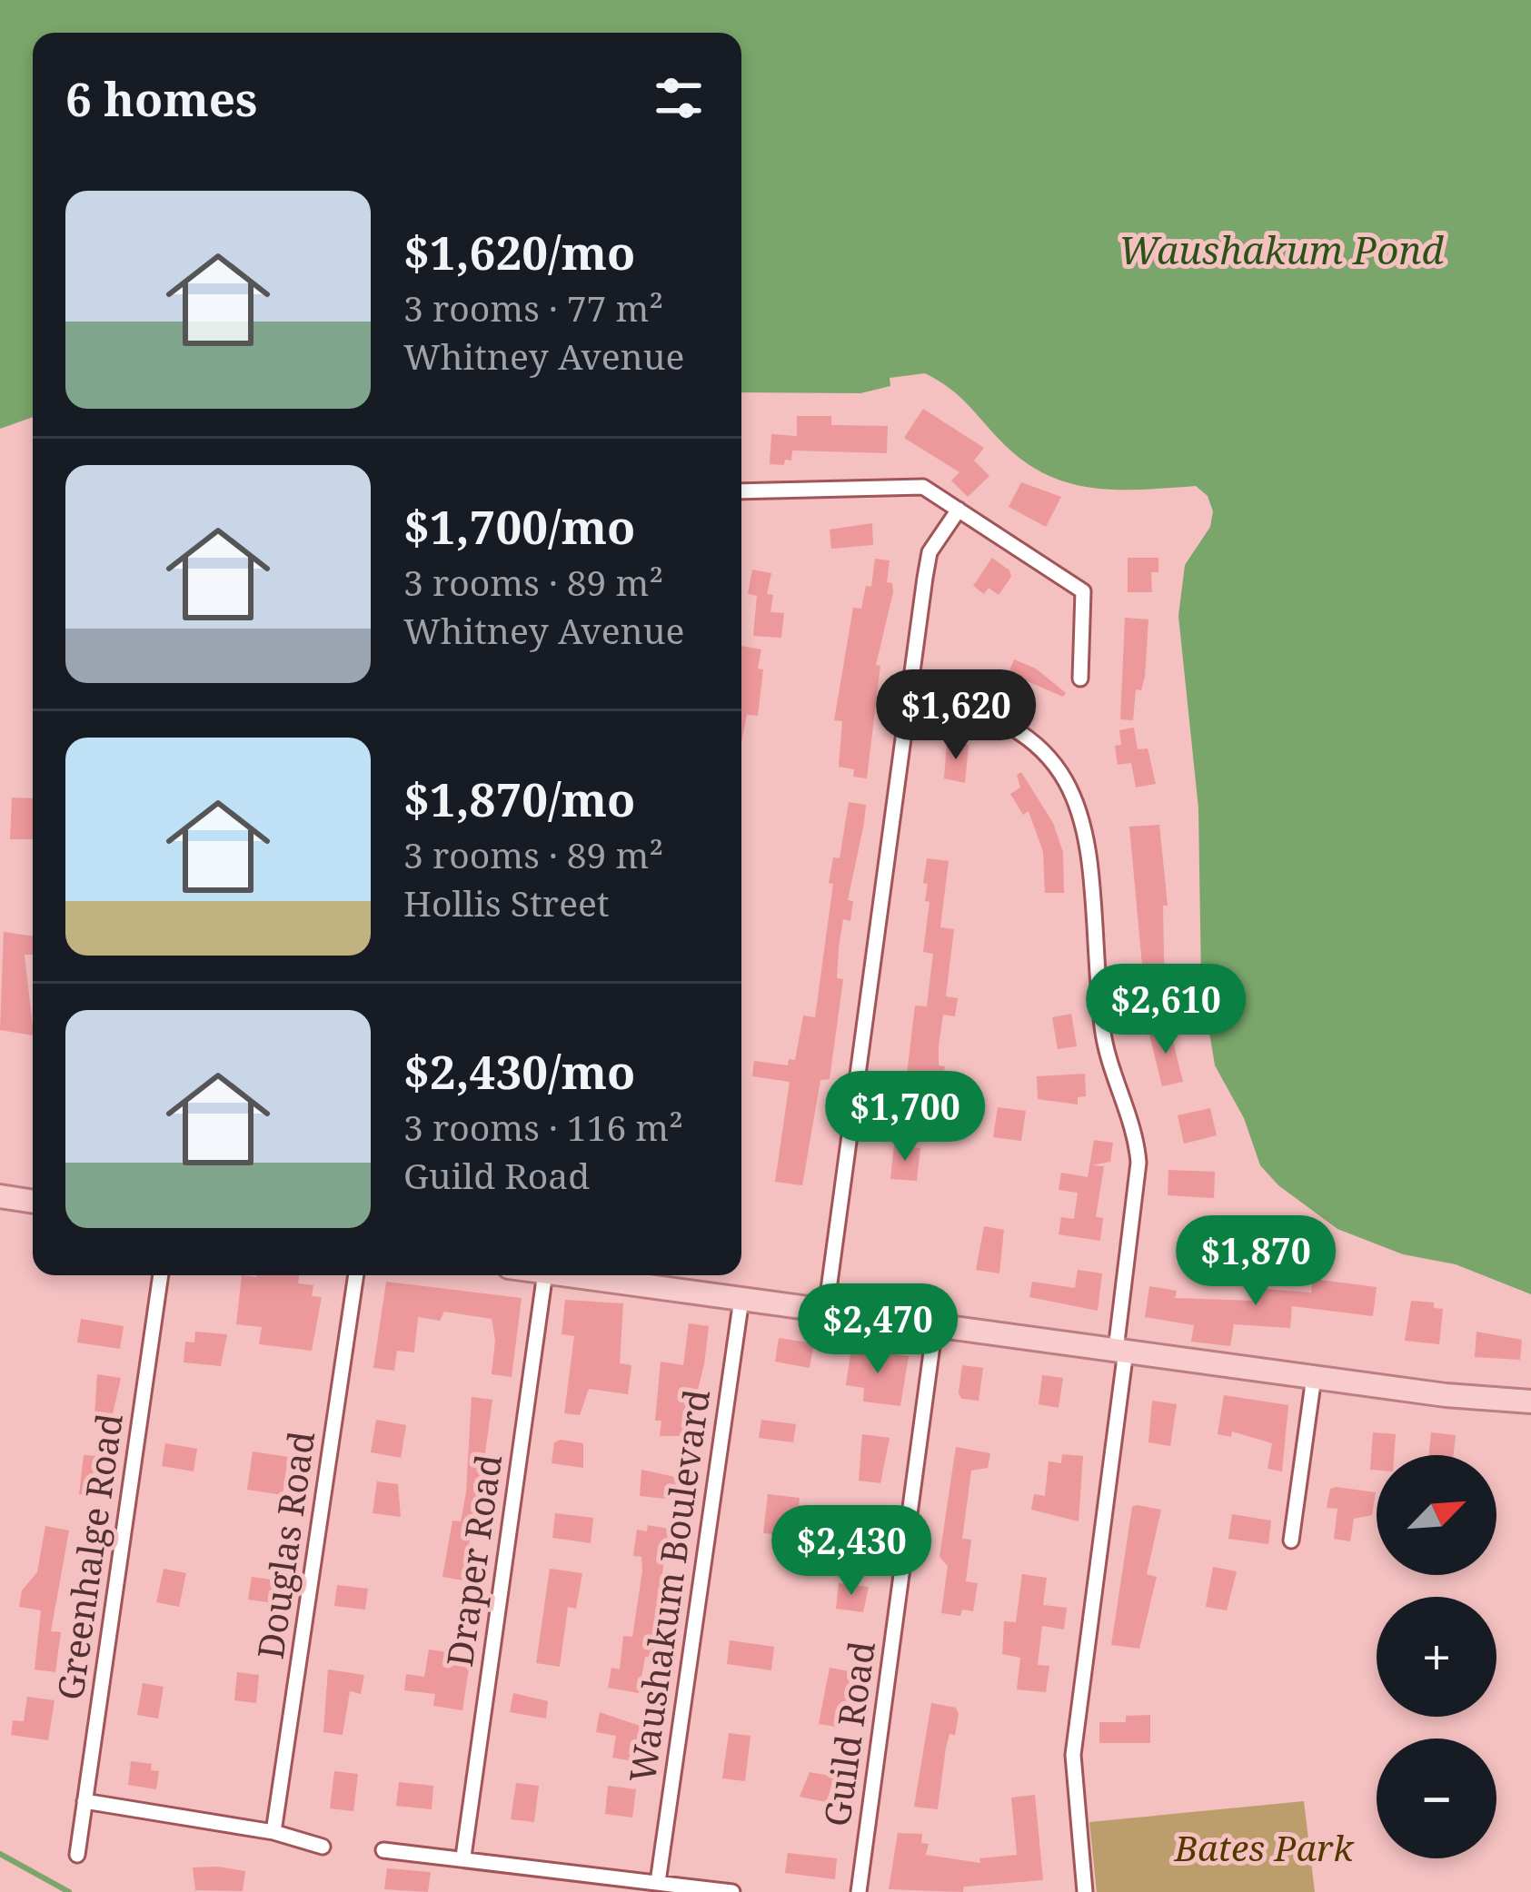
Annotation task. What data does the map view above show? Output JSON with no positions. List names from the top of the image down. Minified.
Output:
{"streets":{"street":["Douglas Road","Greenhalge Road","Draper Road","Waushakum Boulevard","Guild Road"]},"water":["Waushakum Pond"],"parks":["Bates Park"],"north":"top right","page":{"heading":"6 homes","list":[{"name":"$1,620/mo","note":"3 rooms · 77 m² · Whitney Avenue"},{"name":"$1,700/mo","note":"3 rooms · 89 m² · Whitney Avenue"},{"name":"$1,870/mo","note":"3 rooms · 89 m² · Hollis Street"},{"name":"$2,430/mo","note":"3 rooms · 116 m² · Guild Road"}],"price":["$1,620","$2,610","$1,700","$1,870","$2,470","$2,430"],"map_buttons":["+","−"]}}
